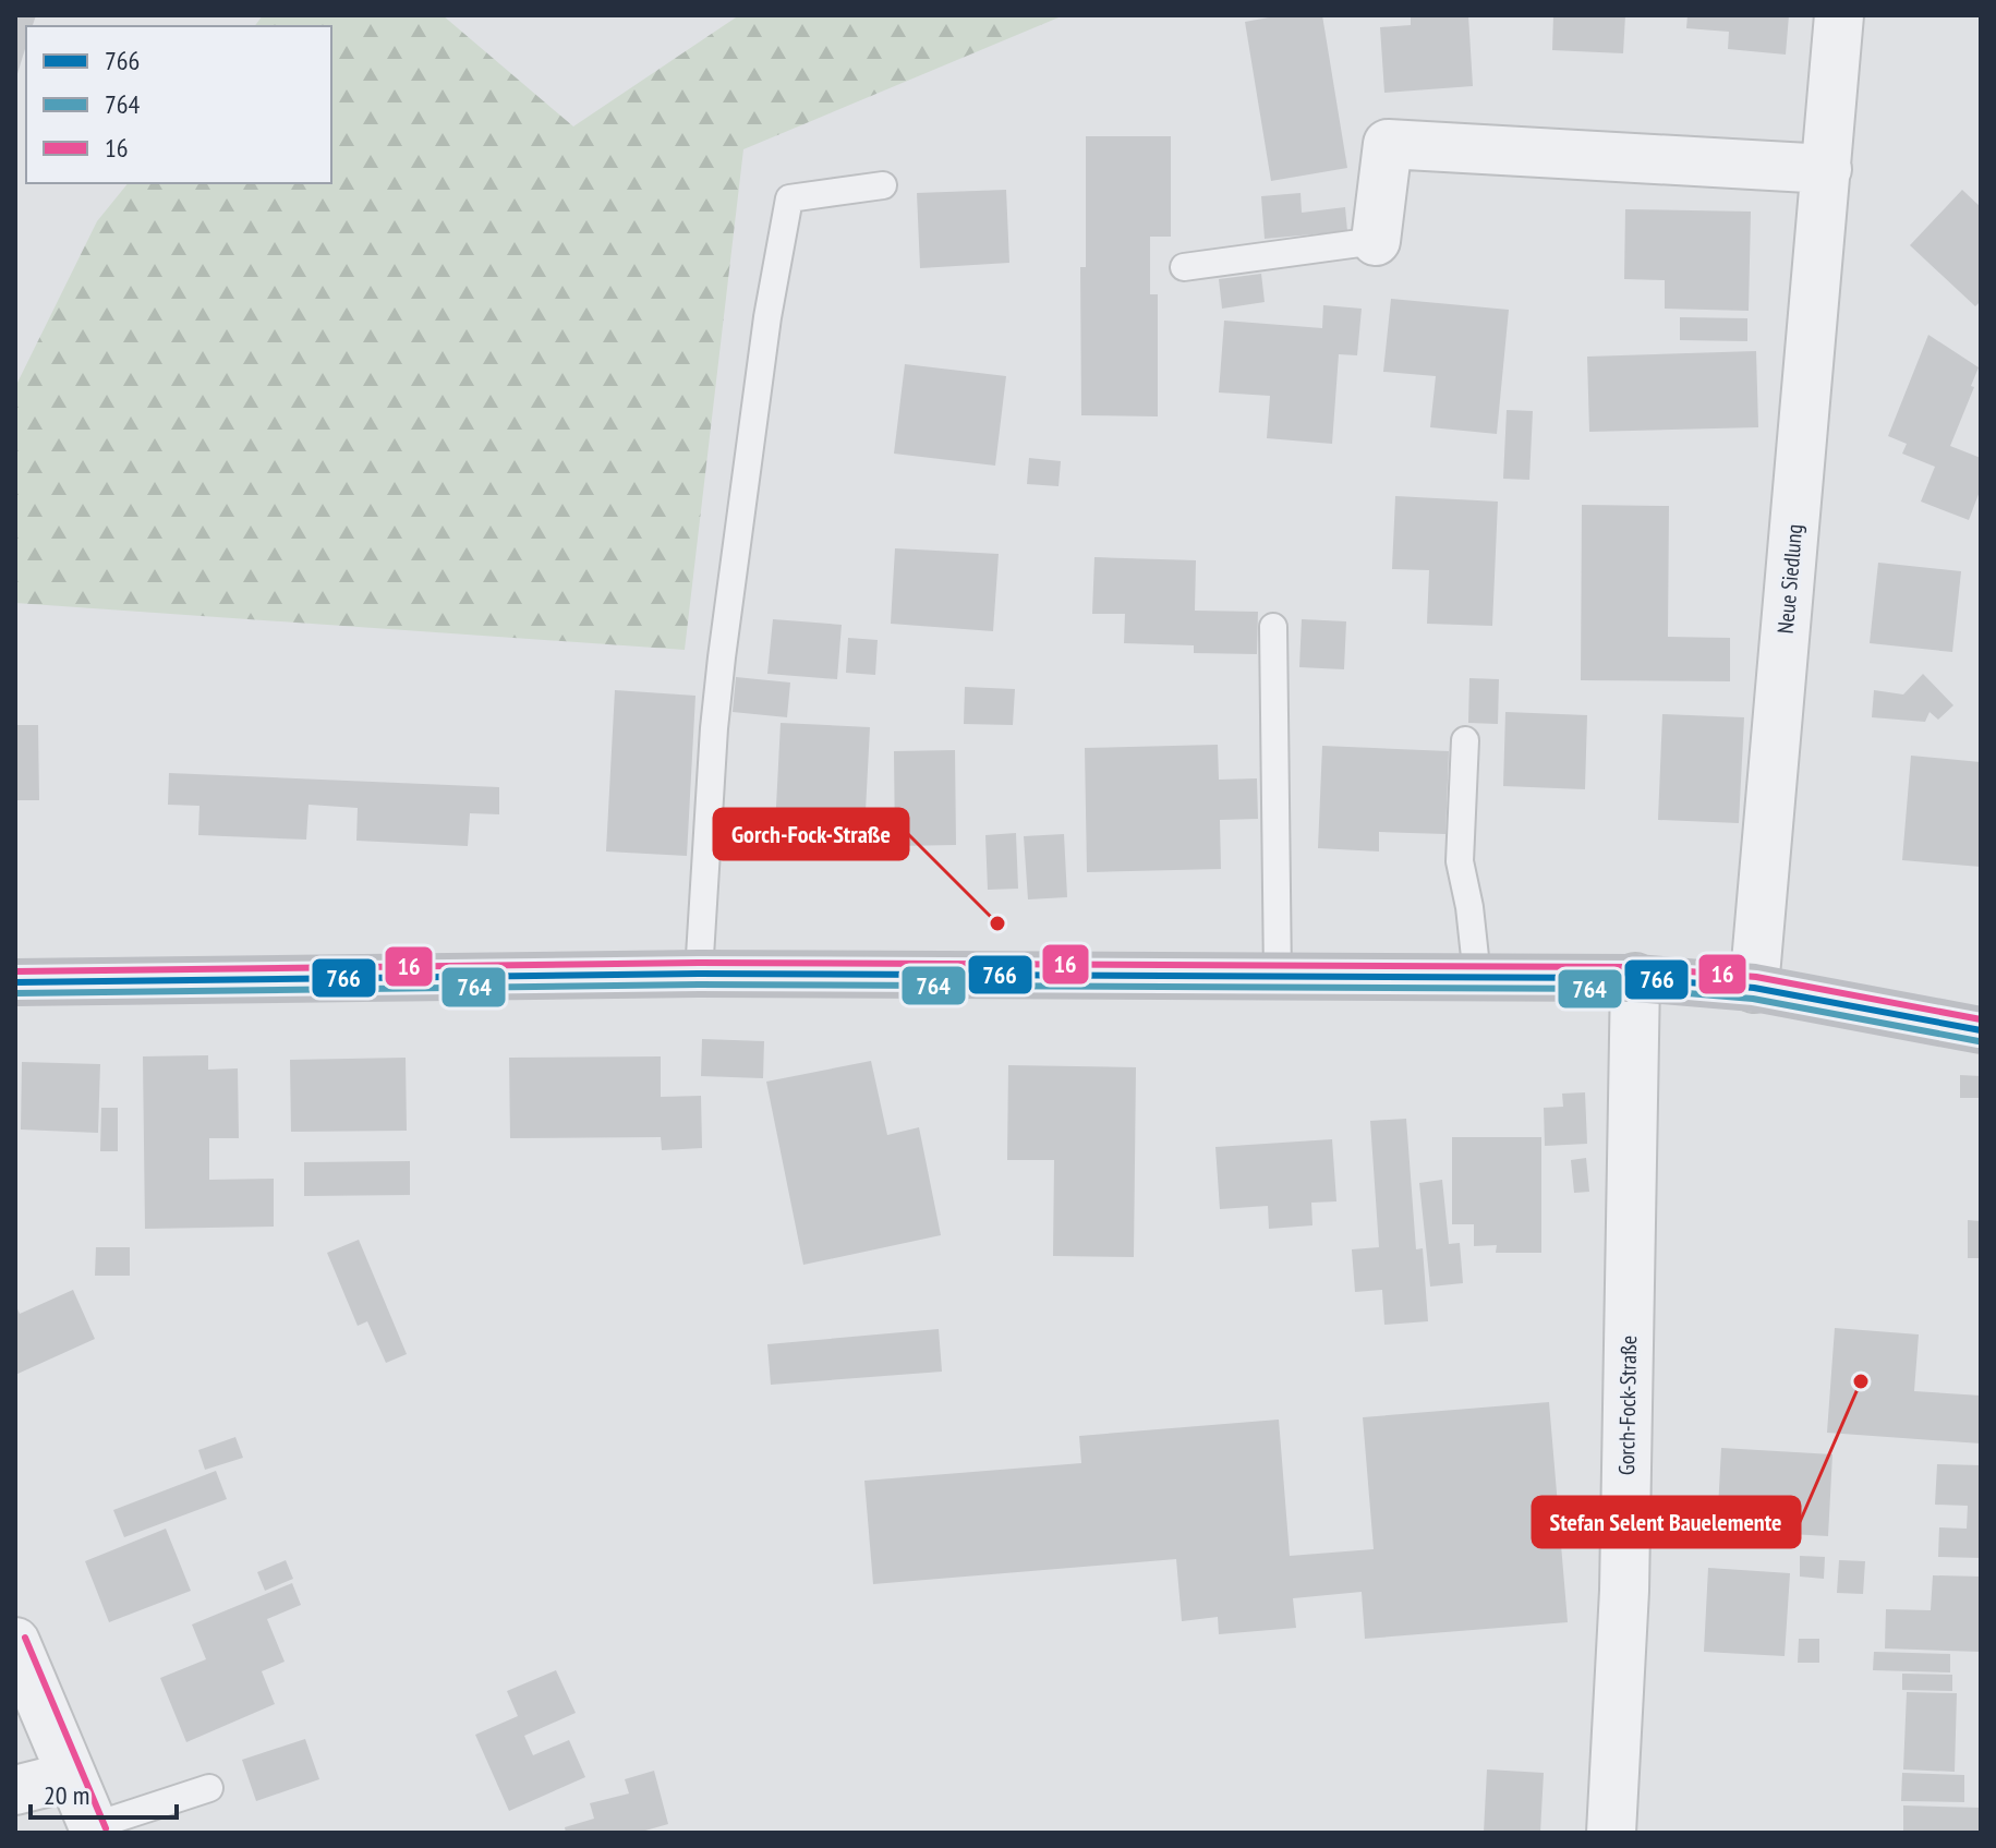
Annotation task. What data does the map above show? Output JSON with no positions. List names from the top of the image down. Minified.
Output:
{"streets":{"street":["Neue Siedlung","Gorch-Fock-Straße"]},"places":["Gorch-Fock-Straße","Stefan Selent Bauelemente"],"lines":["transit line 16","transit line 766","transit line 764"],"legend":["766","764","16"],"scale_bar":"20 m"}
